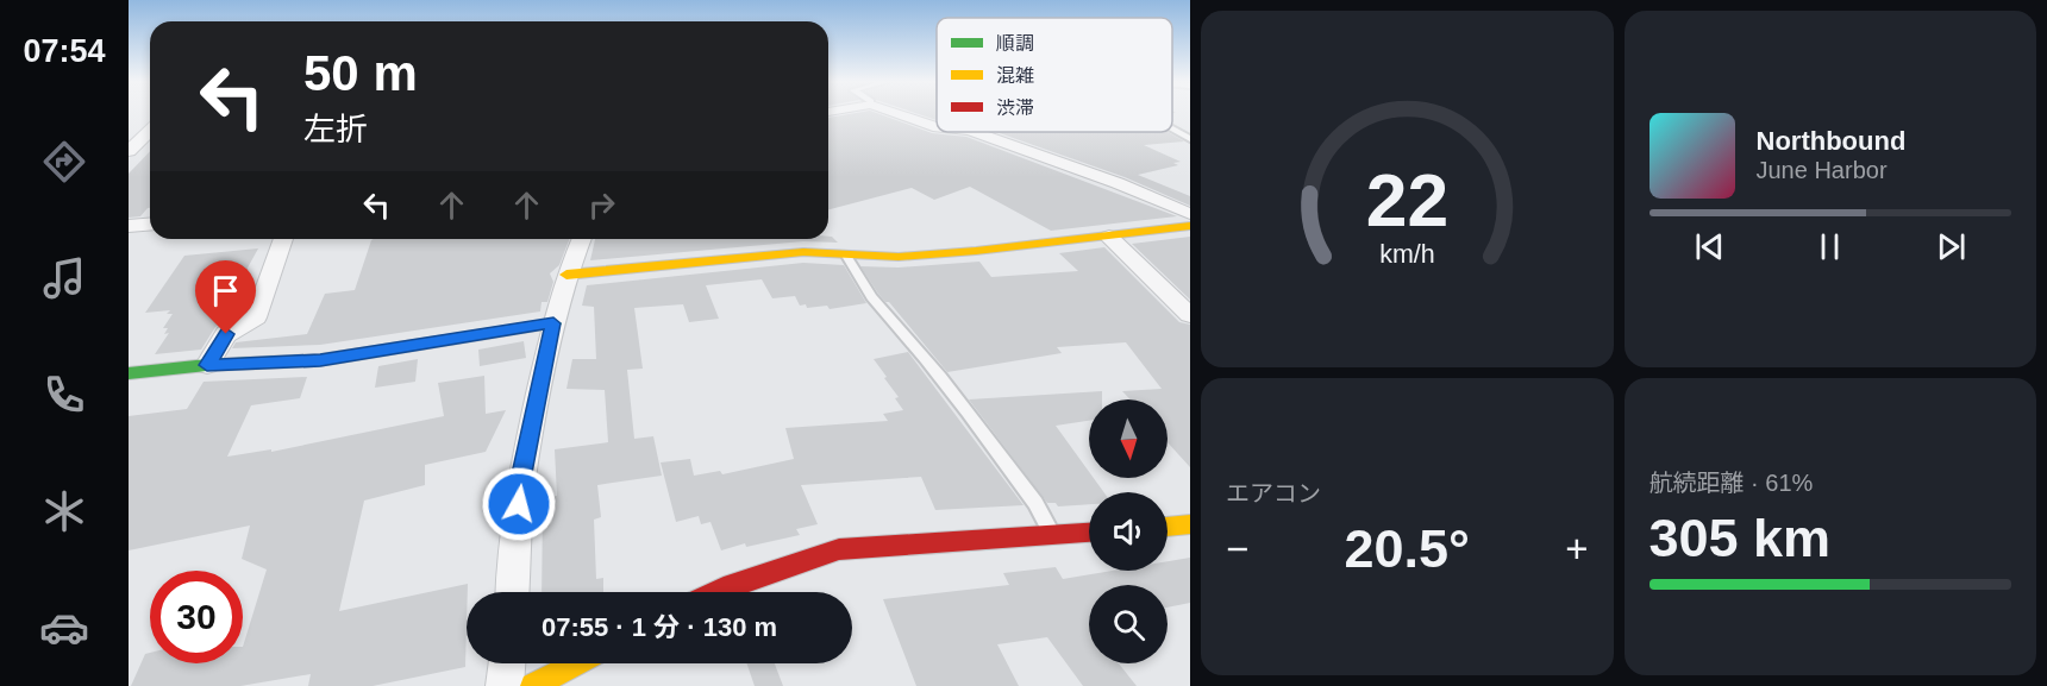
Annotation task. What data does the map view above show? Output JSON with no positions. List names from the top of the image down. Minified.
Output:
{"legend":["順調","混雑","渋滞"],"north":"bottom","page":{"tabs":"07:54","turn":["50 m","左折"],"song":["Northbound","June Harbor"],"tile":["エアコン",["航続距離 · 61%","305 km"]],"heat":["−","20.5°","+"],"limit":"30","trip":"07:55 · 1 分 · 130 m","gauge":["22","km/h"]}}
